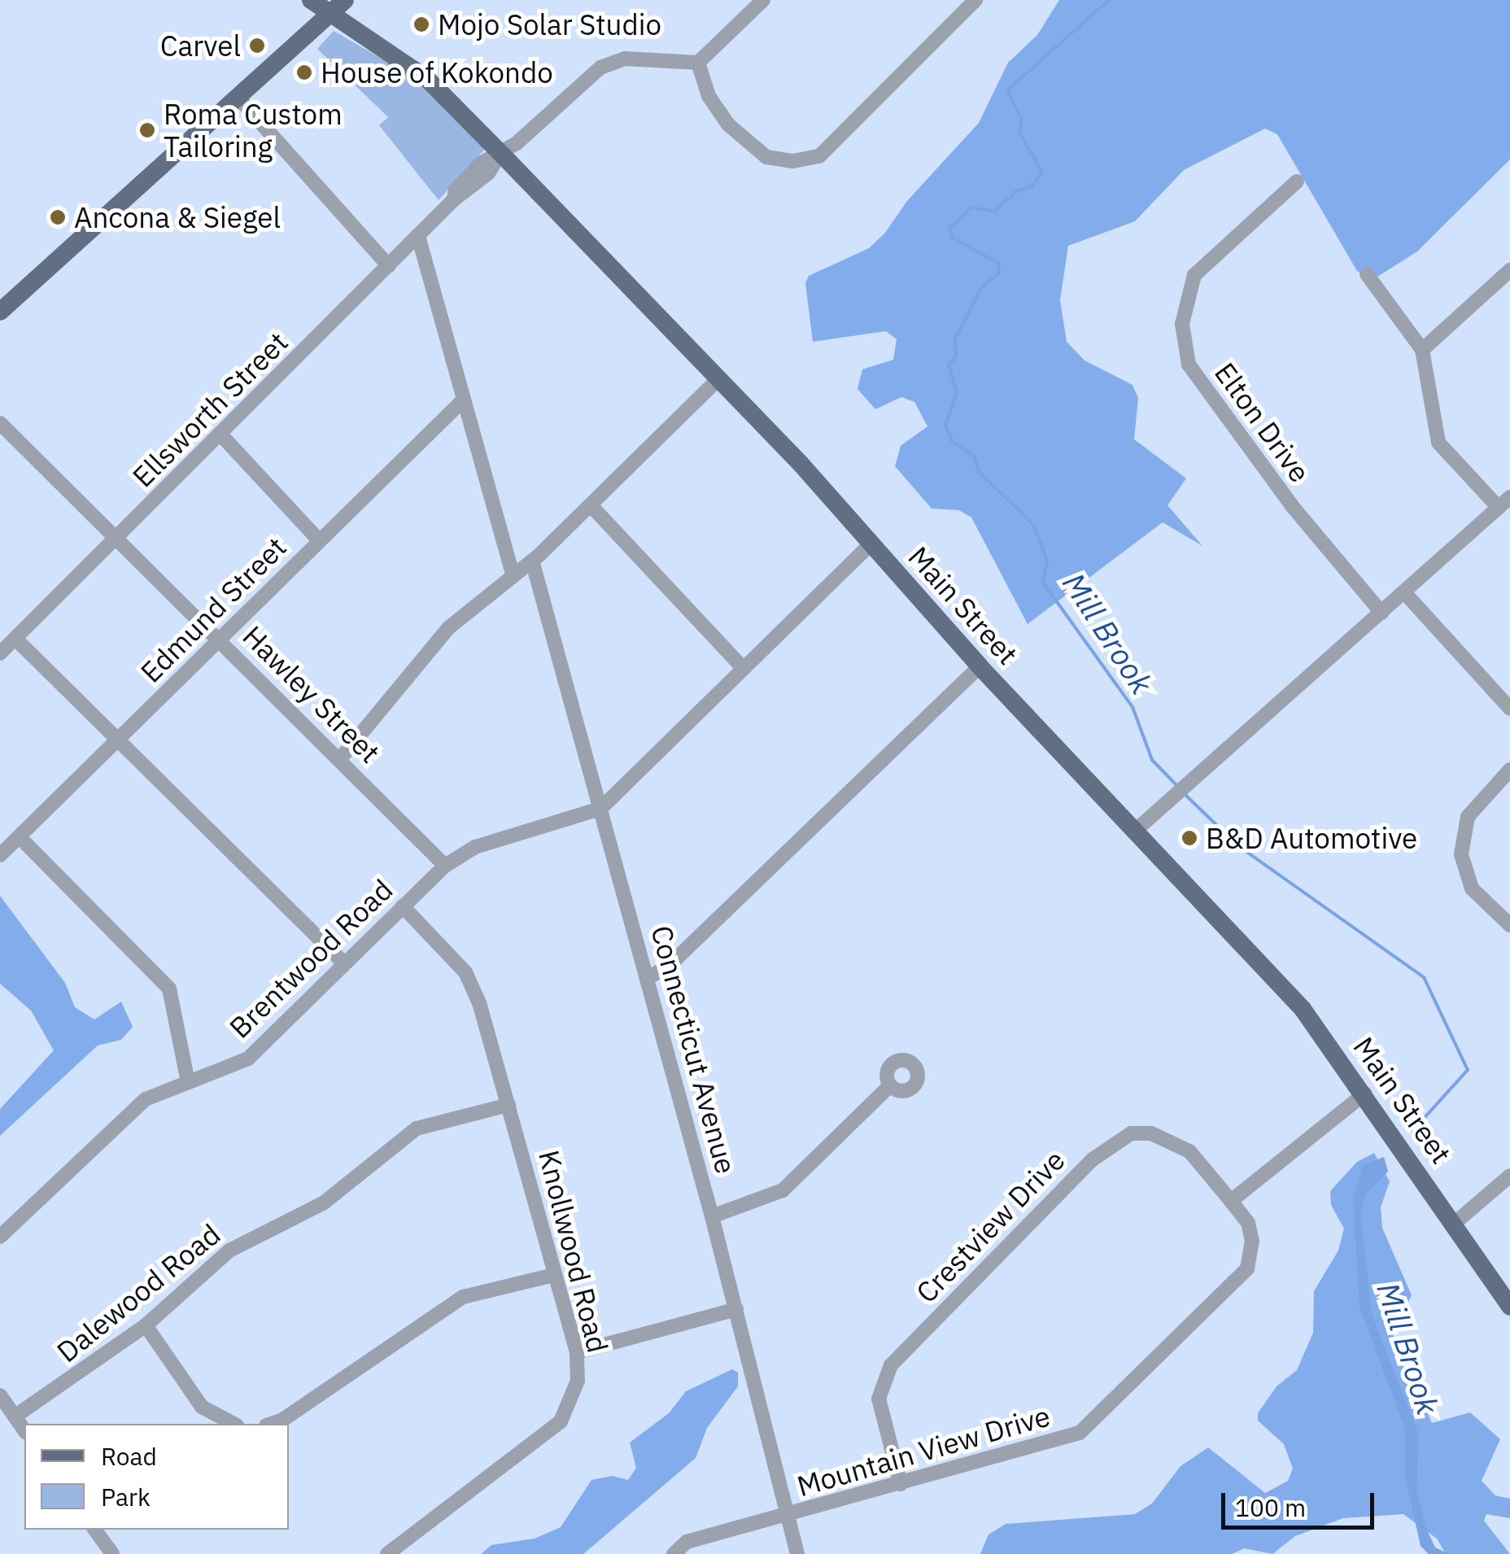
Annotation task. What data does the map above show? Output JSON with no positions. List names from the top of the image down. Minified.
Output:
{"streets":{"main road":["Main Street"],"street":["Ellsworth Street","Elton Drive","Edmund Street","Hawley Street","Brentwood Road","Connecticut Avenue","Crestview Drive","Knollwood Road","Dalewood Road","Mountain View Drive"]},"crossings":[["Ellsworth Street","Main Street"],["Ellsworth Street","Hawley Street"],["Edmund Street","Hawley Street"],["Hawley Street","Brentwood Road"],["Brentwood Road","Connecticut Avenue"],["Brentwood Road","Knollwood Road"],["Connecticut Avenue","Mountain View Drive"],["Crestview Drive","Mountain View Drive"],["Knollwood Road","Dalewood Road"]],"water":["Mill Brook"],"places":["Mojo Solar Studio","Carvel","House of Kokondo","Roma Custom Tailoring","Ancona & Siegel","B&D Automotive"],"legend":["Road","Park"],"scale_bar":"100 m"}
